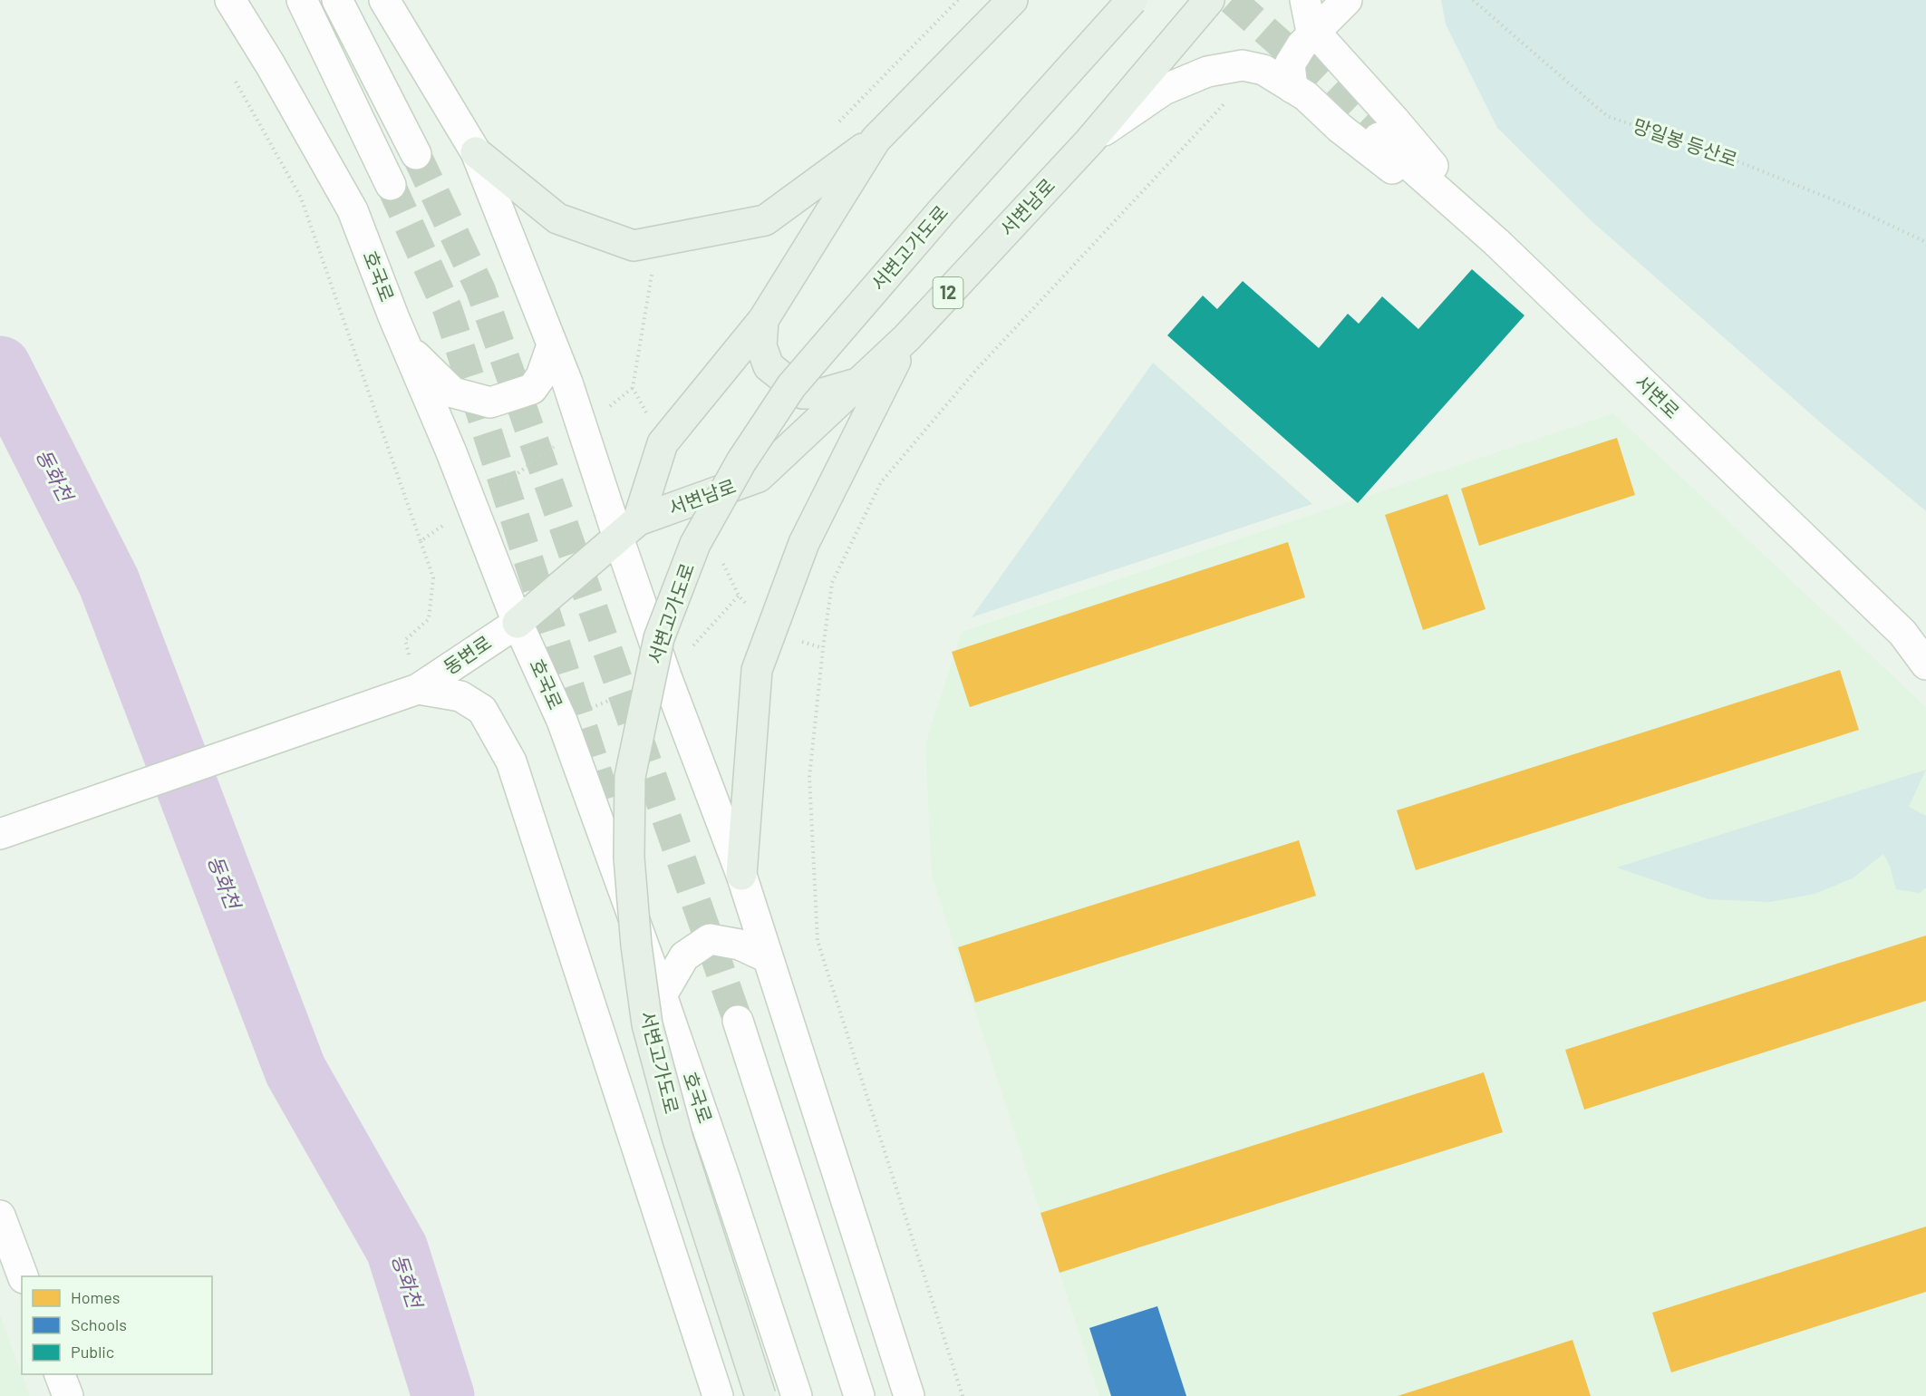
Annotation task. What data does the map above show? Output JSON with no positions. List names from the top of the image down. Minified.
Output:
{"streets":{"highway":["서변남로","서변고가도로","12"],"main road":["호국로","서변로","동변로"],"path":["망일봉 등산로"]},"crossings":[["호국로","동변로"]],"water":["동화천"],"legend":["Homes","Schools","Public"]}
